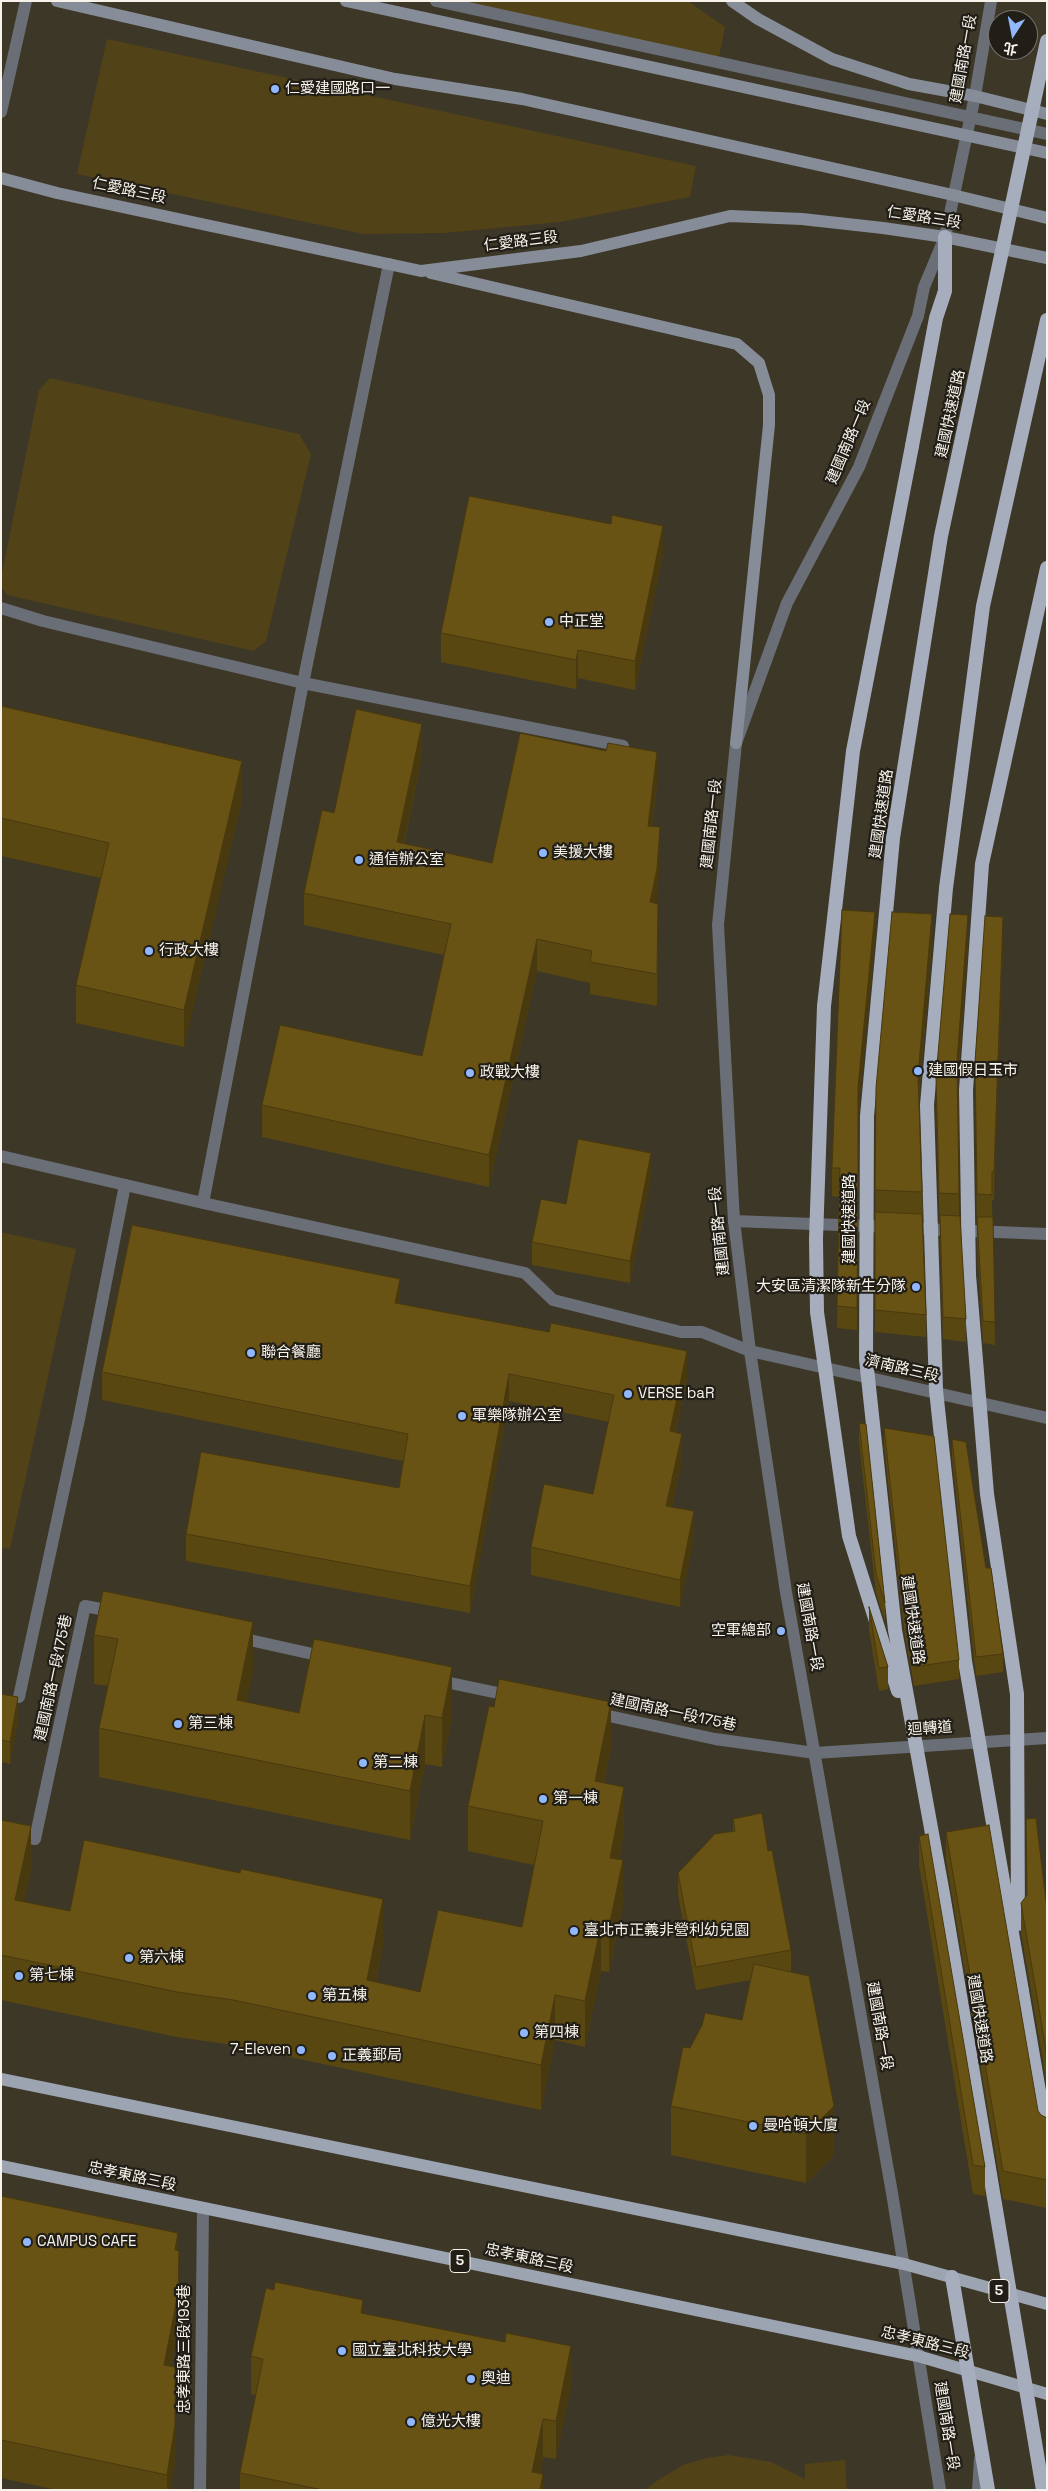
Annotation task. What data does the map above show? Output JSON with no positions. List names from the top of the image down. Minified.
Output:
{"streets":{"highway":["建國快速道路"],"main road":["仁愛路三段","忠孝東路三段","5"],"street":["建國南路一段","濟南路三段","建國南路一段175巷","迴轉道","忠孝東路三段193巷"]},"crossings":[["建國南路一段","仁愛路三段"],["建國南路一段","濟南路三段"],["建國南路一段","建國南路一段175巷"],["建國南路一段","迴轉道"],["建國南路一段","忠孝東路三段"],["建國南路一段","5"],["建國南路一段175巷","迴轉道"],["忠孝東路三段","忠孝東路三段193巷"]],"places":["仁愛建國路口一","中正堂","美援大樓","通信辦公室","行政大樓","建國假日玉市","政戰大樓","大安區清潔隊新生分隊","聯合餐廳","VERSE baR","軍樂隊辦公室","空軍總部","第三棟","第二棟","第一棟","臺北市正義非營利幼兒園","第六棟","第七棟","第五棟","第四棟","7-Eleven","正義郵局","曼哈頓大廈","CAMPUS CAFE","國立臺北科技大學","奧迪","億光大樓"],"north":"bottom"}
